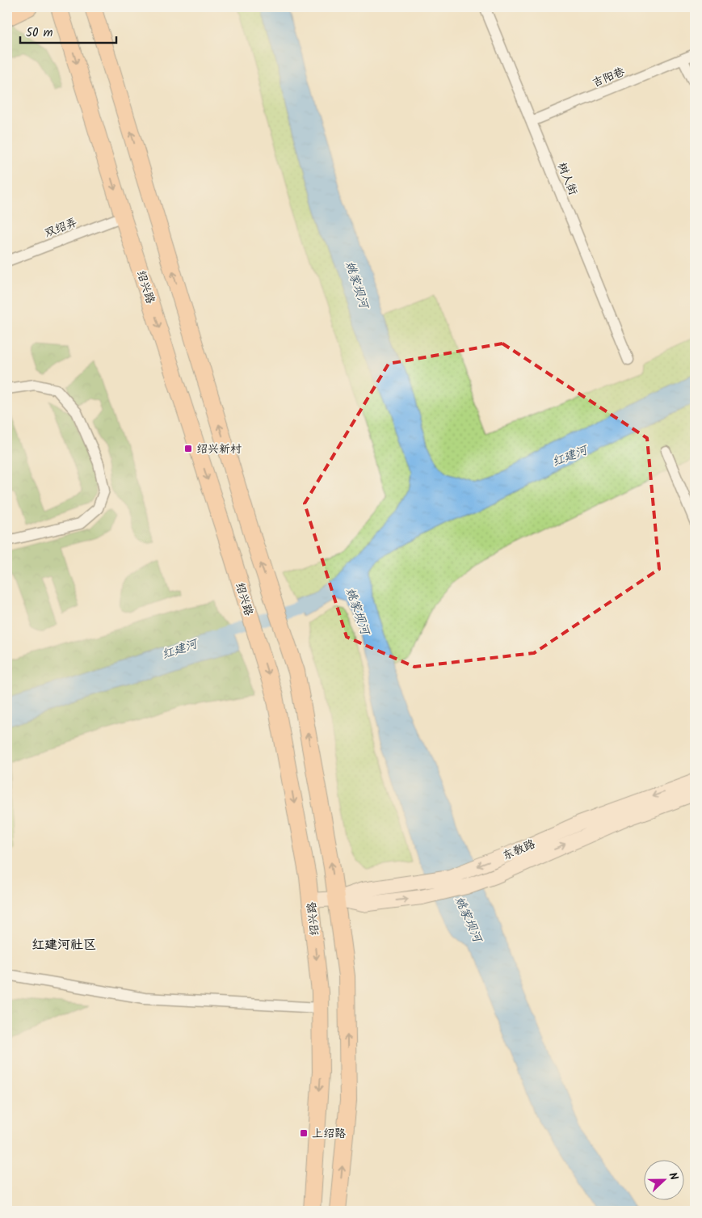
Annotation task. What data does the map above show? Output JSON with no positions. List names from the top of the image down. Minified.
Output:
{"streets":{"main road":["绍兴路"],"street":["吉阳巷","树人街","双绍弄","东教路"]},"crossings":[["吉阳巷","树人街"],["双绍弄","绍兴路"],["绍兴路","东教路"]],"districts":["红建河社区"],"water":["姚家坝河","红建河"],"places":{"transit":["绍兴新村","上绍路"]},"scale_bar":"50 m","north":"right"}
